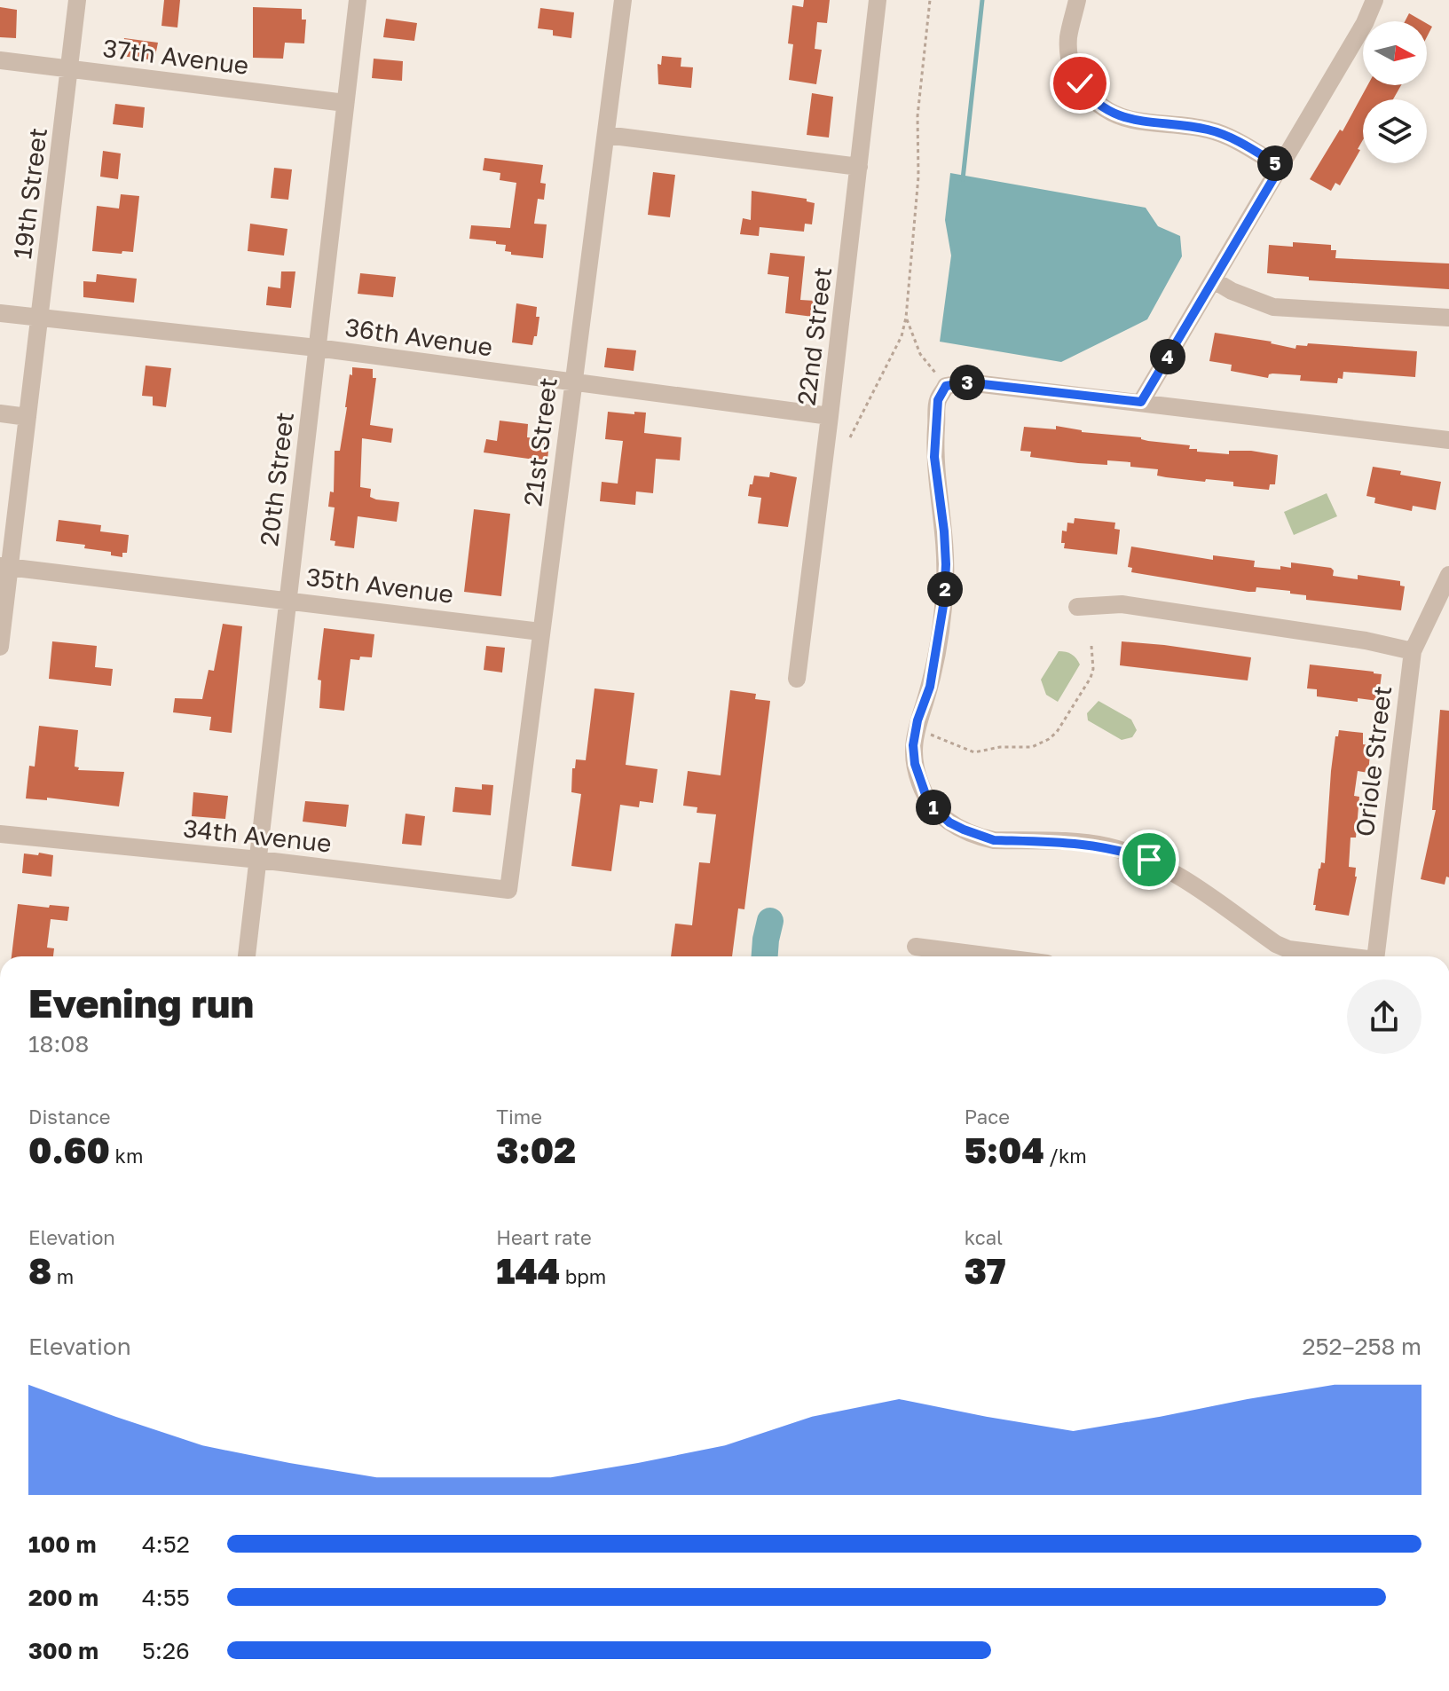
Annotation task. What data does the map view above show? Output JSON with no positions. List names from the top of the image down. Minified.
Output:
{"streets":{"street":["37th Avenue","19th Street","22nd Street","36th Avenue","21st Street","20th Street","35th Avenue","Oriole Street","34th Avenue"]},"crossings":[["37th Avenue","19th Street"],["37th Avenue","20th Street"],["19th Street","36th Avenue"],["19th Street","35th Avenue"],["22nd Street","36th Avenue"],["36th Avenue","21st Street"],["36th Avenue","20th Street"],["21st Street","35th Avenue"],["21st Street","34th Avenue"],["20th Street","35th Avenue"],["20th Street","34th Avenue"]],"north":"right","page":{"pins":["5","4","3","2","1"],"heading":["Evening run","18:08"],"stats":[["Distance","0.60 km"],["Time","3:02"],["Pace","5:04 /km"],["Elevation","8 m"],["Heart rate","144 bpm"],["kcal","37"]],"chart":["Elevation","252–258 m"],"list":[{"name":"100 m","note":"4:52"},{"name":"200 m","note":"4:55"},{"name":"300 m","note":"5:26"}]}}
